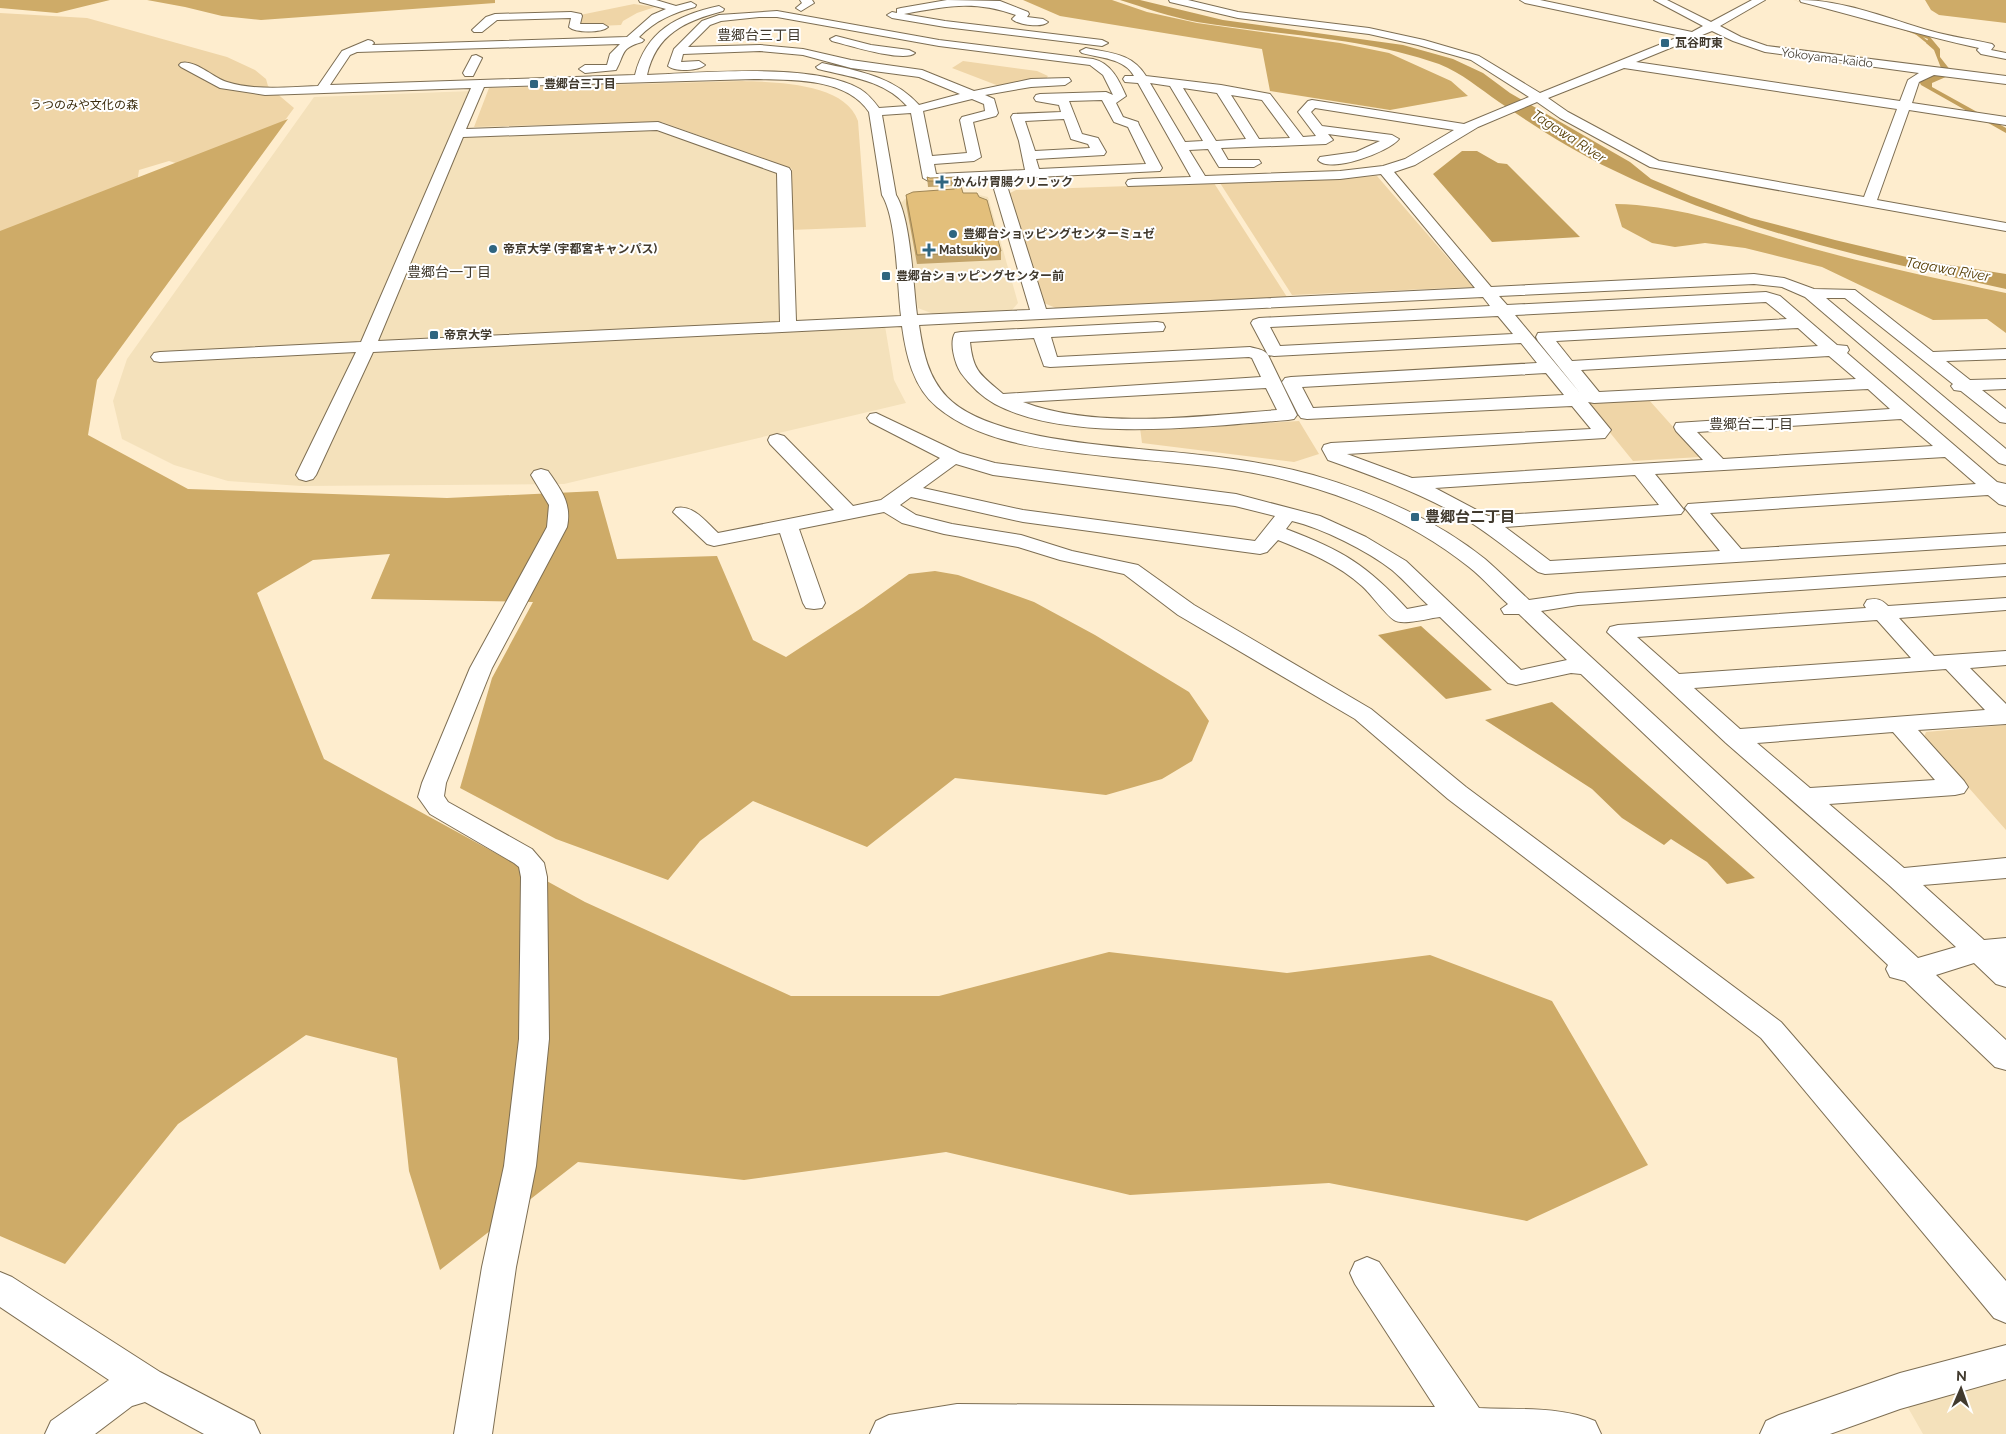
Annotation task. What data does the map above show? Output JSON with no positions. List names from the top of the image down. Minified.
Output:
{"streets":{"street":["Yokoyama-kaido"]},"districts":["豊郷台三丁目","豊郷台一丁目","豊郷台二丁目"],"water":["Tagawa River"],"parks":["うつのみや文化の森"],"places":{"transit":["瓦谷町東","豊郷台三丁目","豊郷台ショッピングセンター前","帝京大学","豊郷台二丁目"],"health":["かんけ胃腸クリニック","Matsukiyo"],"other":["豊郷台ショッピングセンターミュゼ","帝京大学 (宇都宮キャンパス)"]},"north":"top"}
